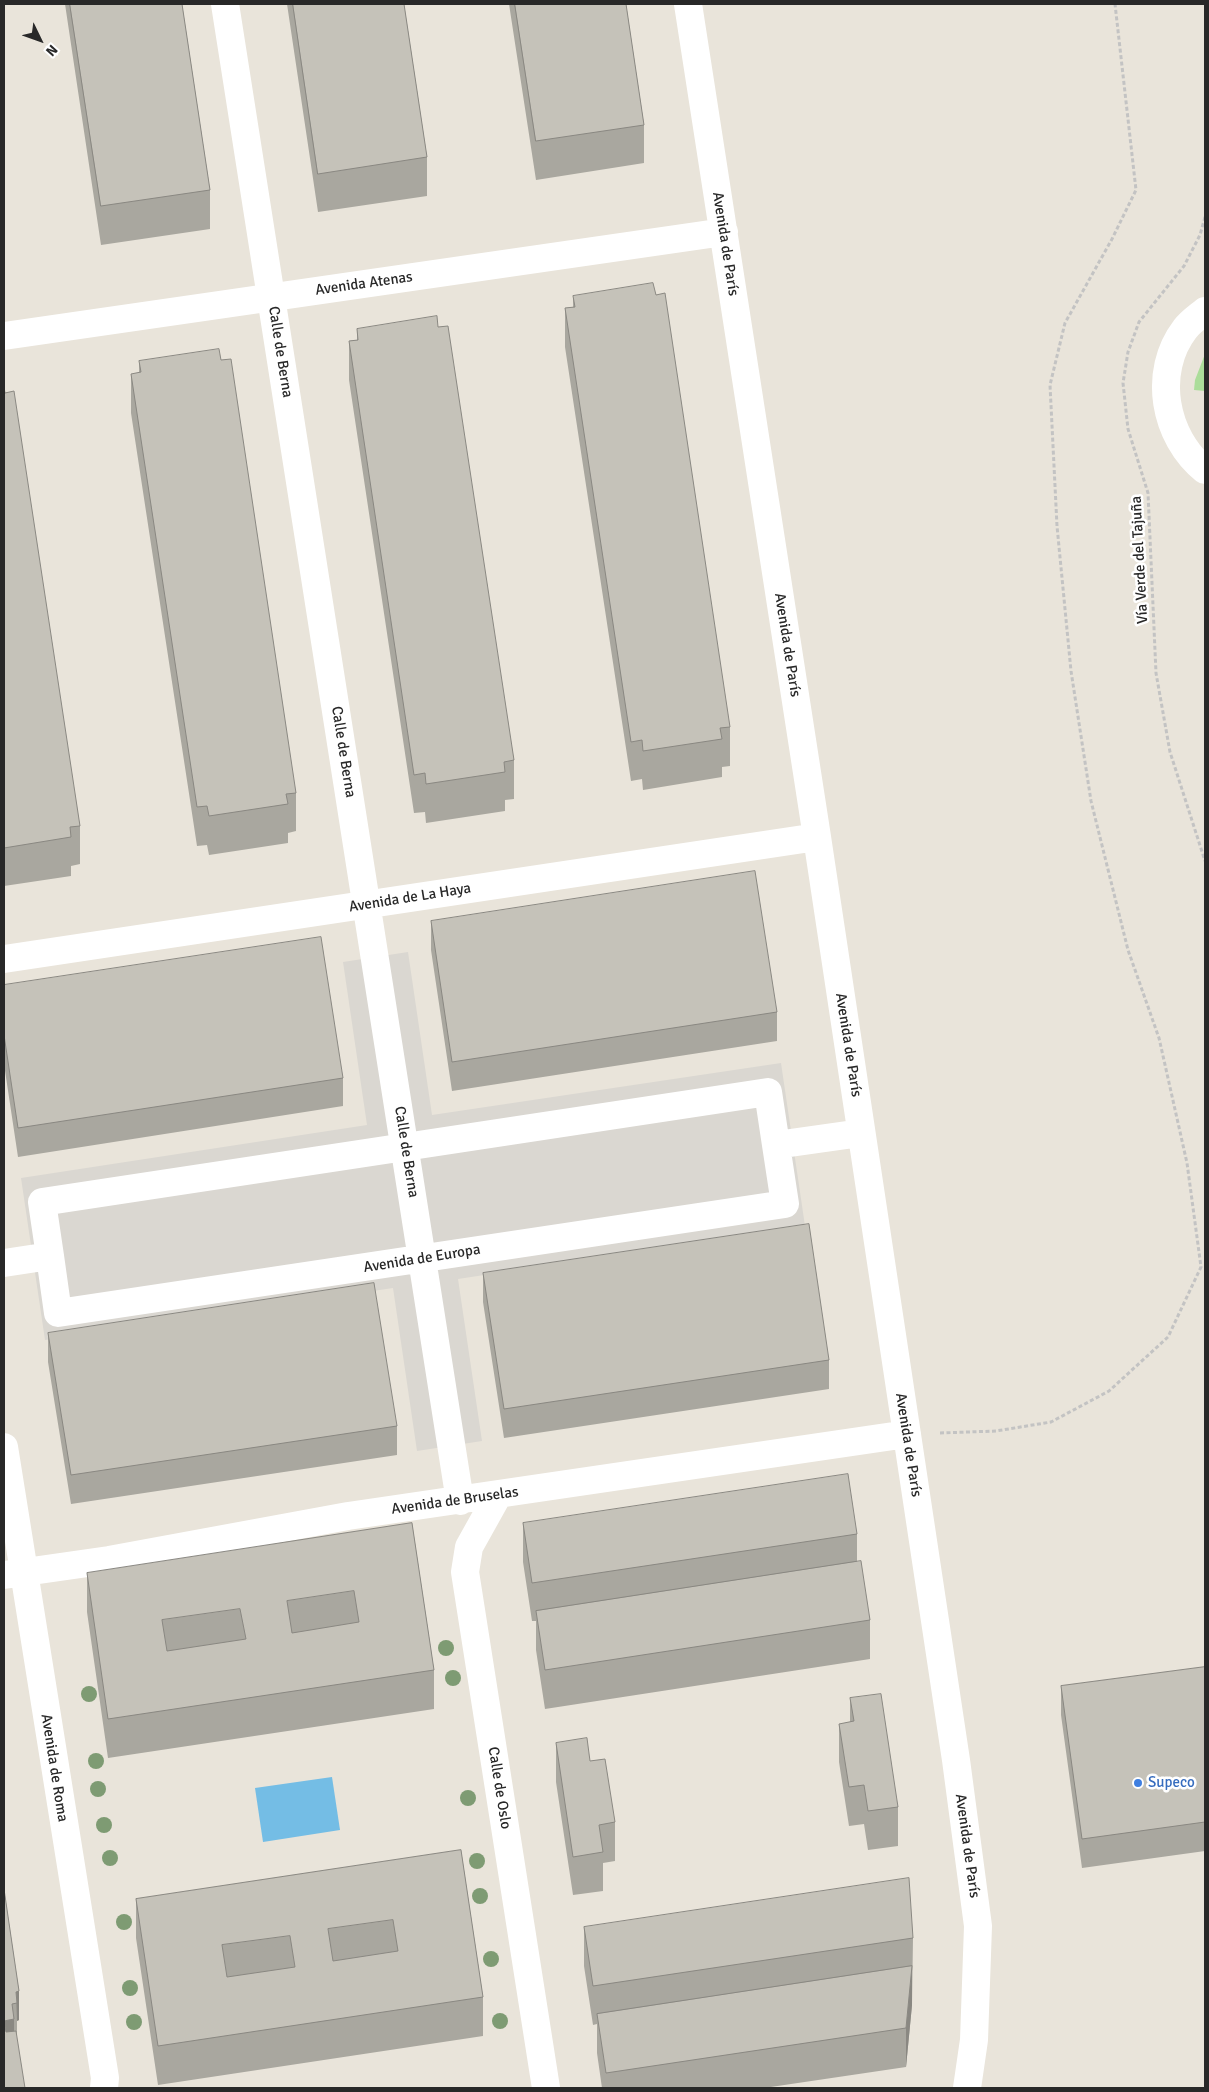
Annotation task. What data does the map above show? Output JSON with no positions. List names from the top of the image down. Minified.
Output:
{"streets":{"street":["Avenida de París","Avenida Atenas","Calle de Berna","Avenida de La Haya","Avenida de Europa","Avenida de Bruselas","Avenida de Roma","Calle de Oslo"],"path":["Vía Verde del Tajuña"]},"crossings":[["Avenida de París","Avenida Atenas"],["Avenida de París","Avenida de La Haya"],["Avenida de París","Avenida de Bruselas"],["Avenida Atenas","Calle de Berna"],["Calle de Berna","Avenida de La Haya"],["Calle de Berna","Avenida de Europa"],["Calle de Berna","Avenida de Bruselas"],["Avenida de Bruselas","Avenida de Roma"],["Avenida de Bruselas","Calle de Oslo"]],"places":["Supeco"],"north":"bottom right"}
